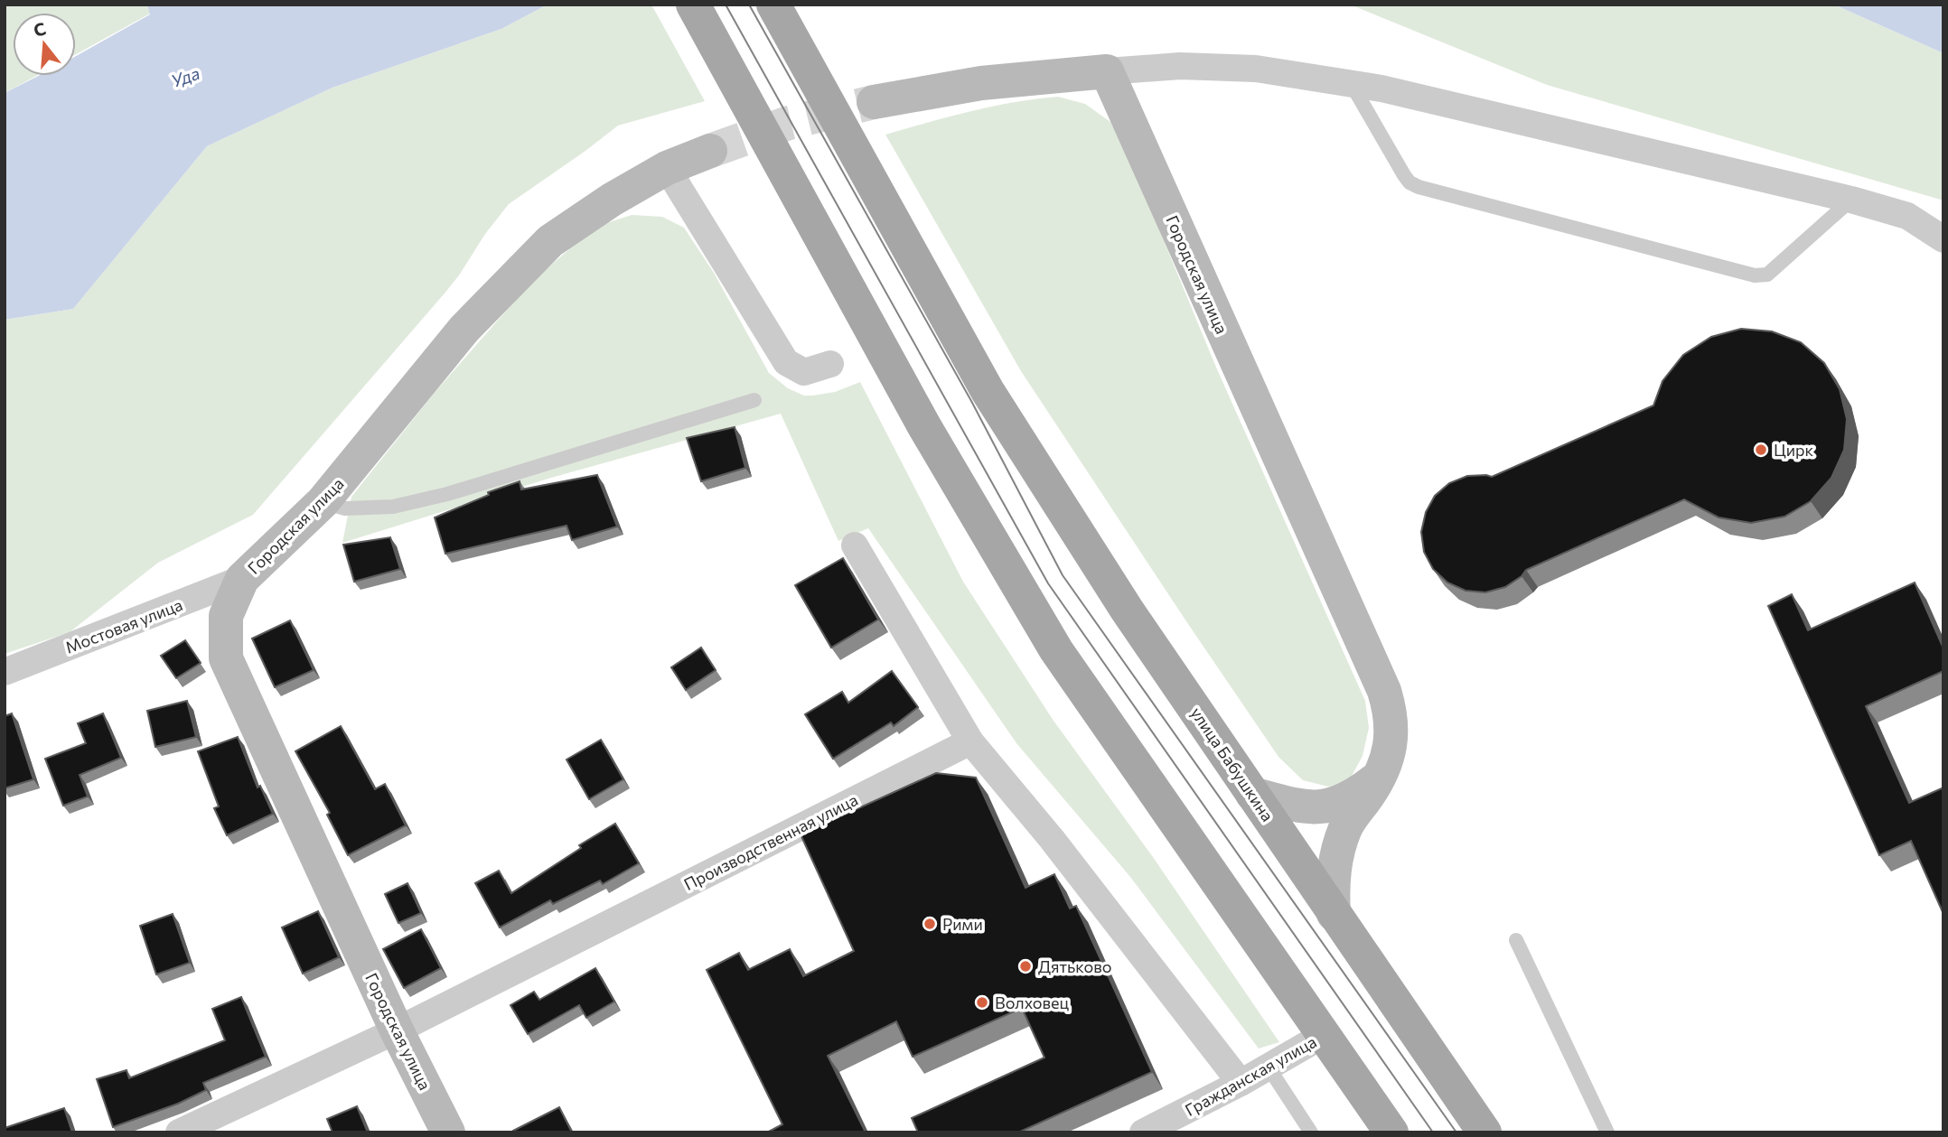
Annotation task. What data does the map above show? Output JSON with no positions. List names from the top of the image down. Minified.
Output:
{"streets":{"main road":["улица Бабушкина"],"street":["Городская улица","Мостовая улица","Производственная улица","Гражданская улица"]},"crossings":[["Городская улица","Мостовая улица"],["Городская улица","улица Бабушкина"],["Городская улица","Производственная улица"]],"water":["Уда"],"places":["Цирк","Рими","Дятьково","Волховец"],"north":"top"}
